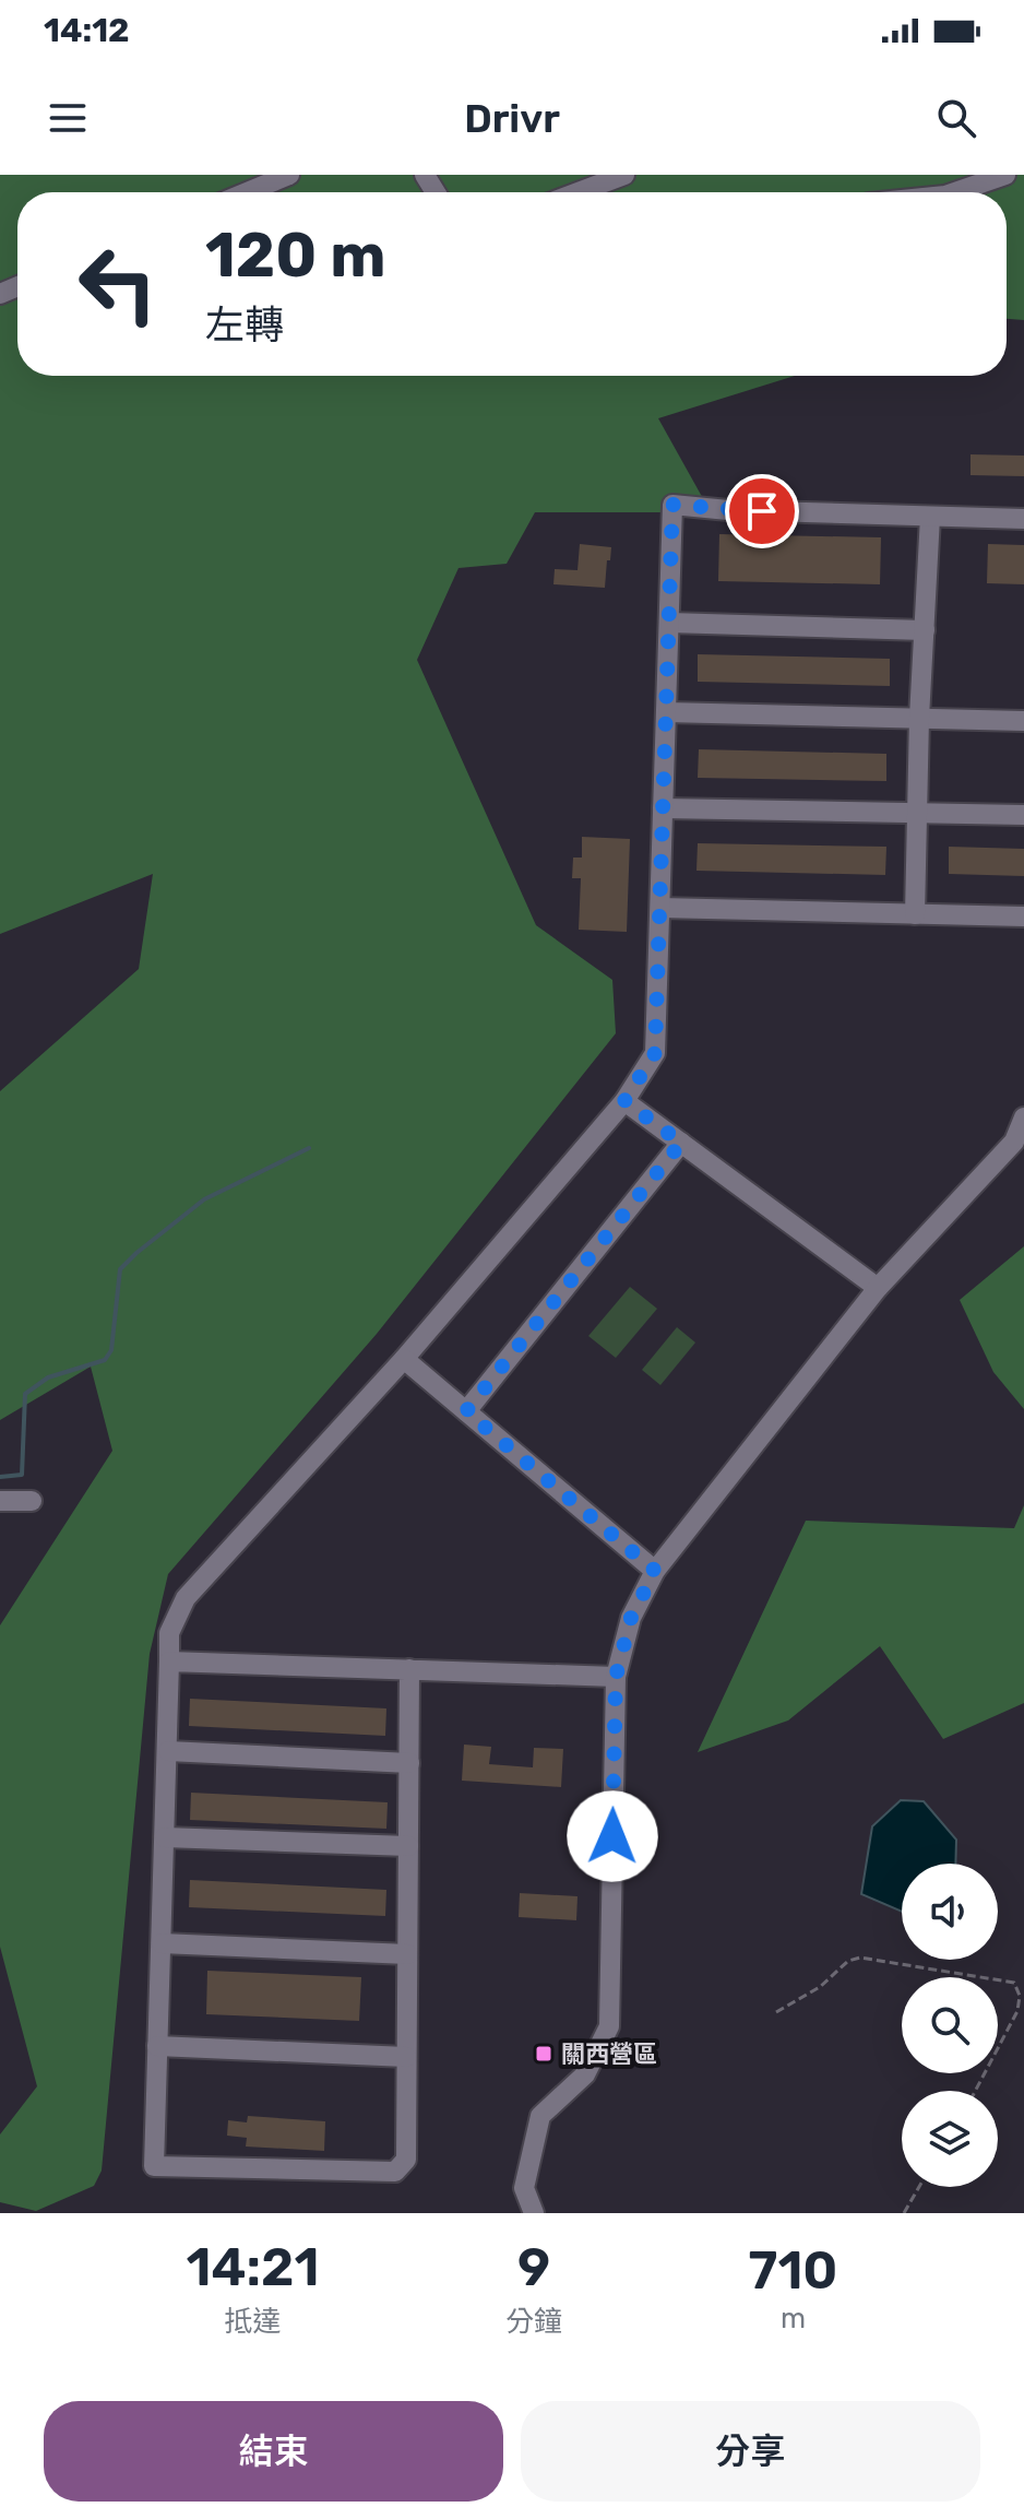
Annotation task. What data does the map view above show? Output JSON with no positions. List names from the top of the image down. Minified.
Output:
{"places":{"transit":["關西營區"]},"page":{"status":"14:12","header":"Drivr","turn":["120 m","左轉"],"eta":["14:21","抵達","9","分鐘","710","m"],"buttons":["結束","分享"]}}
